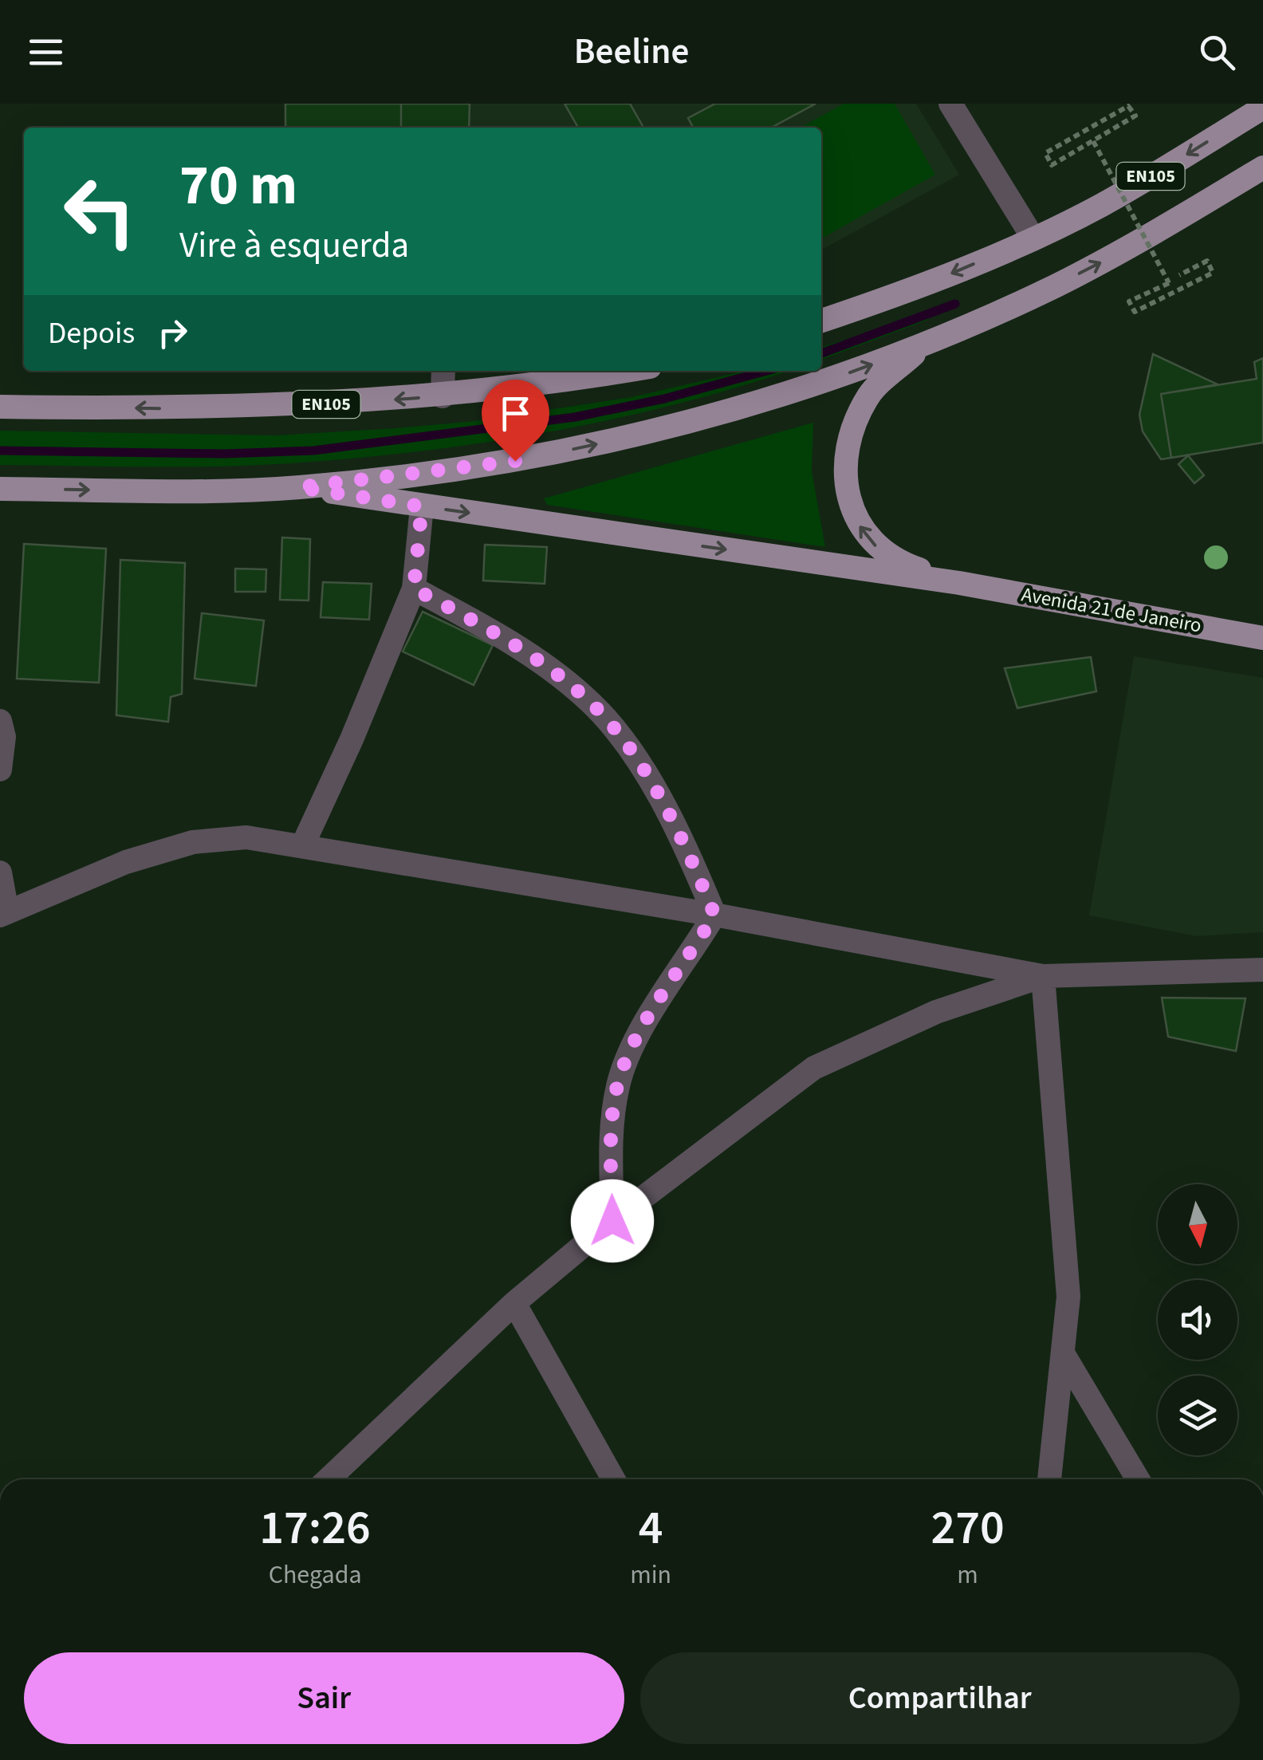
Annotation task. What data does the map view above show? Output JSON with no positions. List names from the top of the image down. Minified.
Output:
{"streets":{"main road":["EN105","Avenida 21 de Janeiro"]},"north":"bottom","page":{"header":"Beeline","turn":["70 m","Vire à esquerda"],"then":"Depois","eta":["17:26","Chegada","4","min","270","m"],"buttons":["Sair","Compartilhar"]}}
